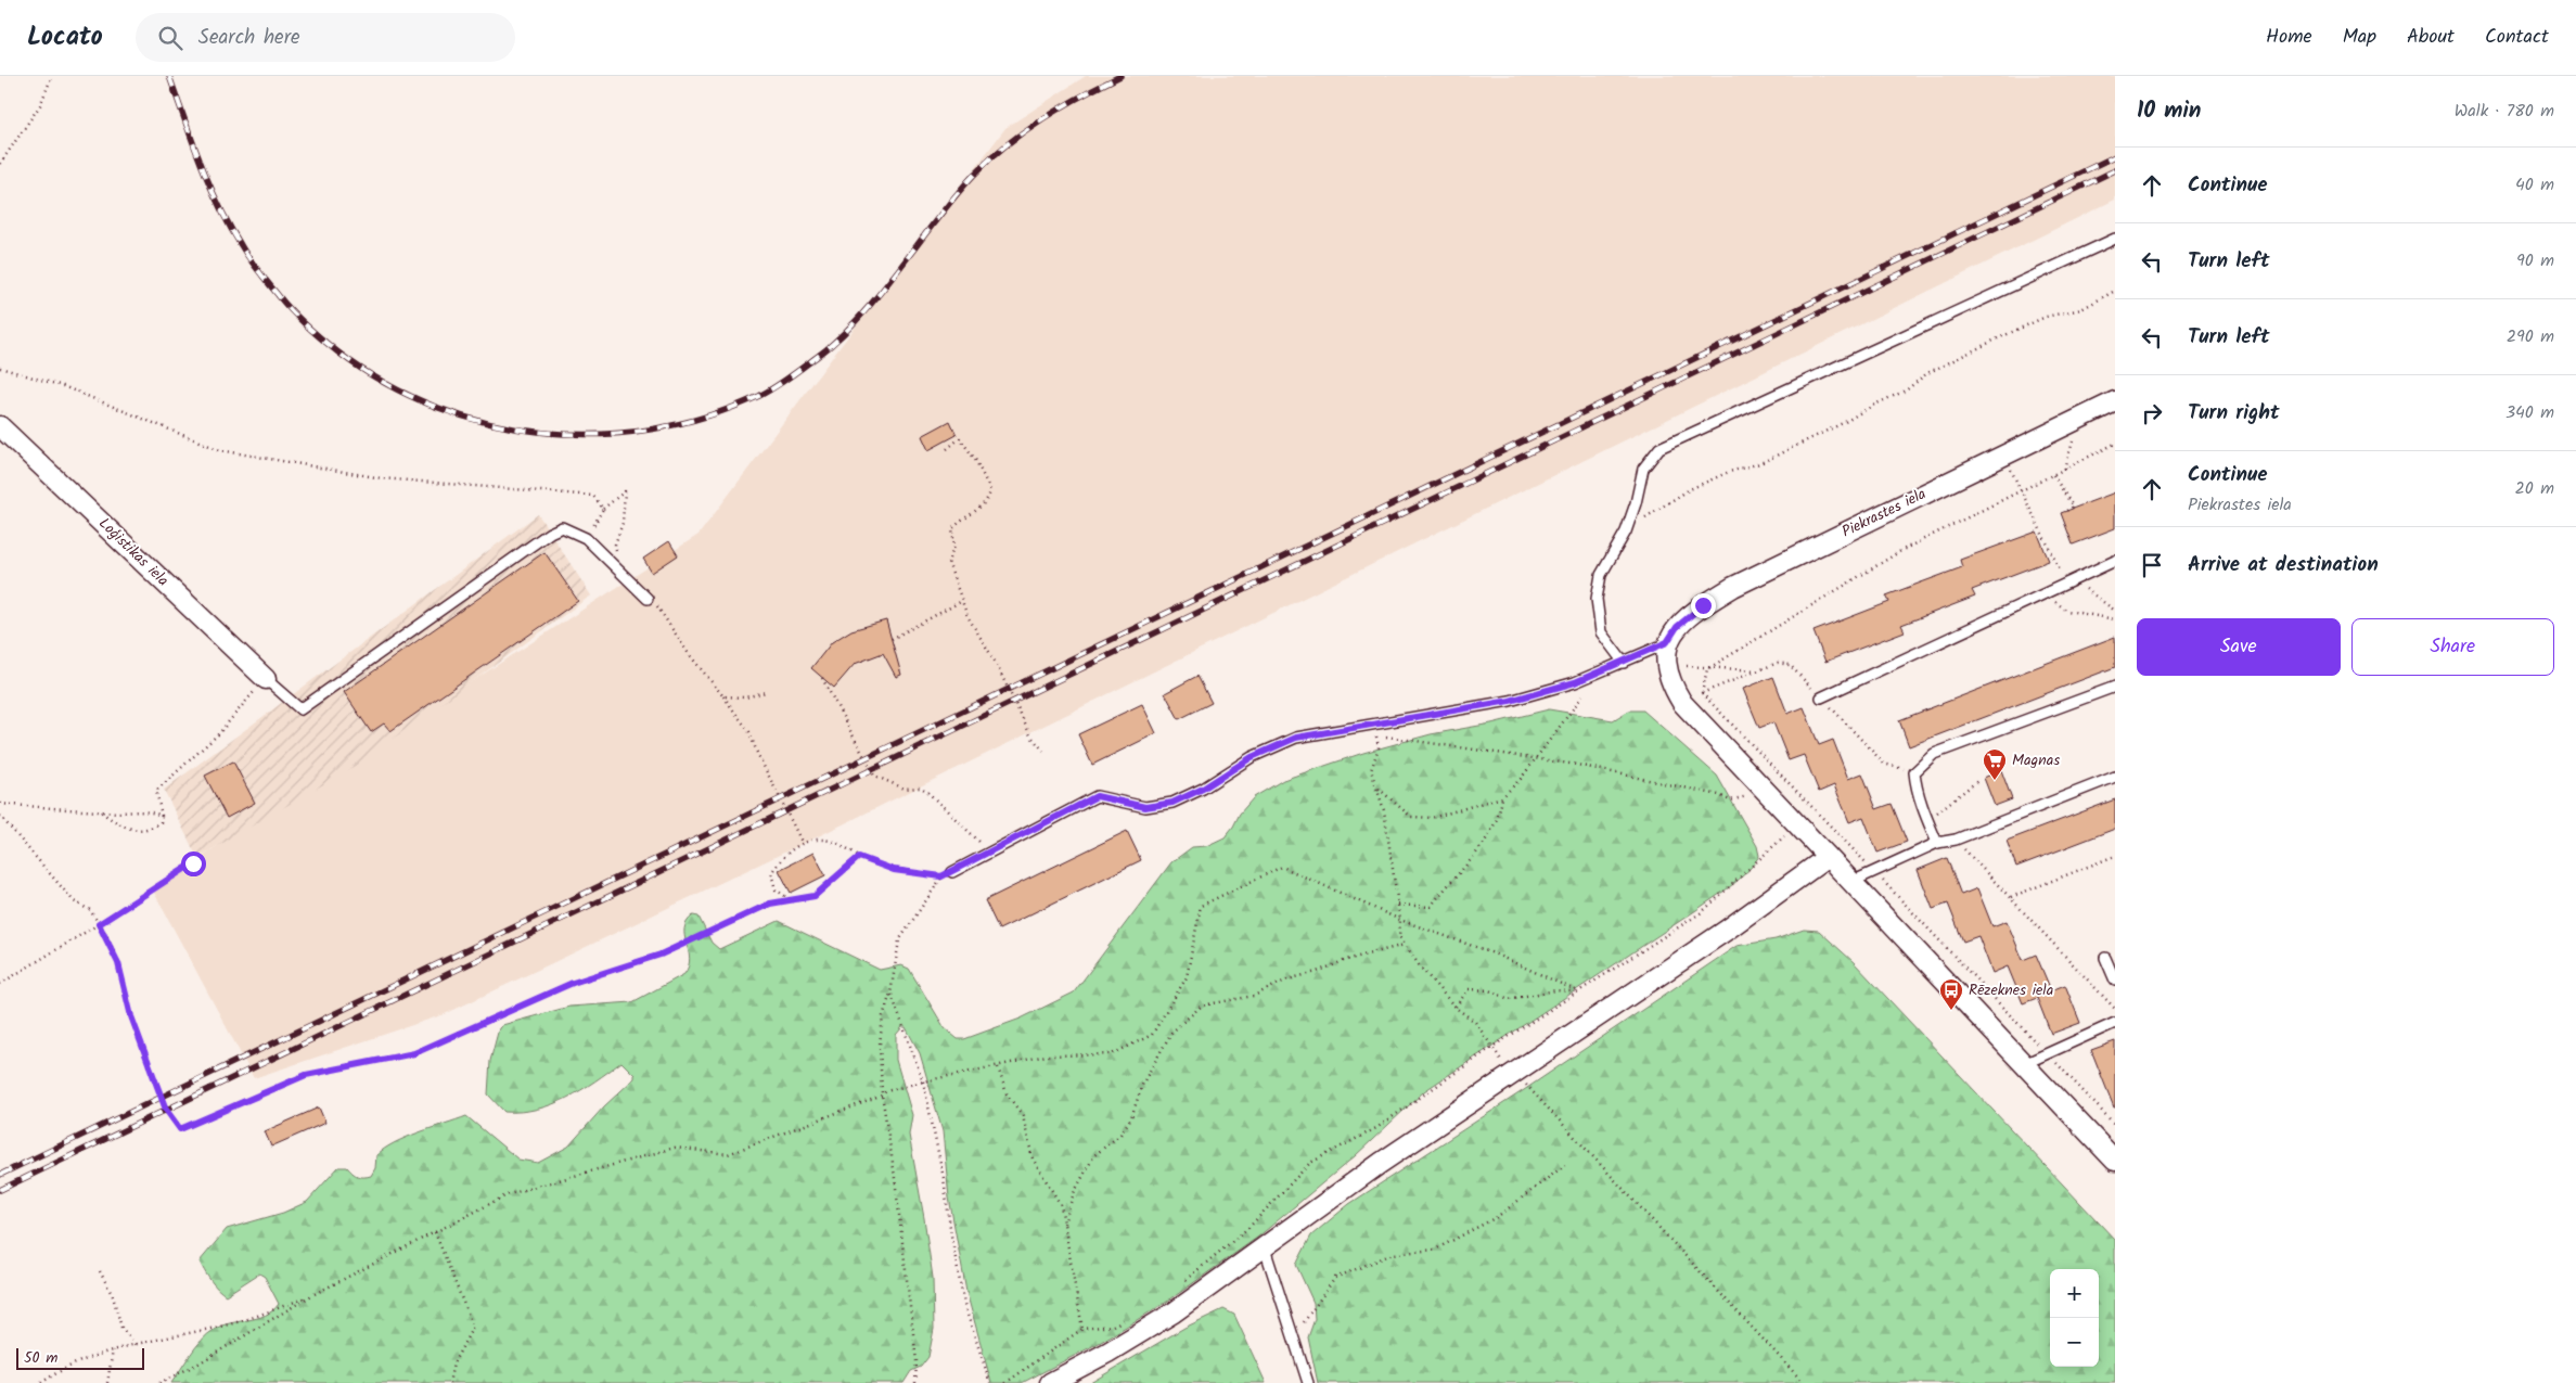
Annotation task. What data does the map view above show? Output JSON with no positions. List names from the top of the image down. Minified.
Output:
{"streets":{"street":["Piekrastes iela","Loģistikas iela"]},"places":{"supermarket":["Magnas"],"bus stop":["Rēzeknes iela"]},"scale_bar":"50 m","page":{"header":"Locato","search":"Search here","nav":["Home","Map","About","Contact"],"heading":["10 min","Walk · 780 m"],"list":[["Continue","40 m"],["Turn left","90 m"],["Turn left","290 m"],["Turn right","340 m"],["Continue","Piekrastes iela","20 m"],"Arrive at destination"],"buttons":["Save","Share"],"map_buttons":["+","−"],"scale":"50 m"}}
